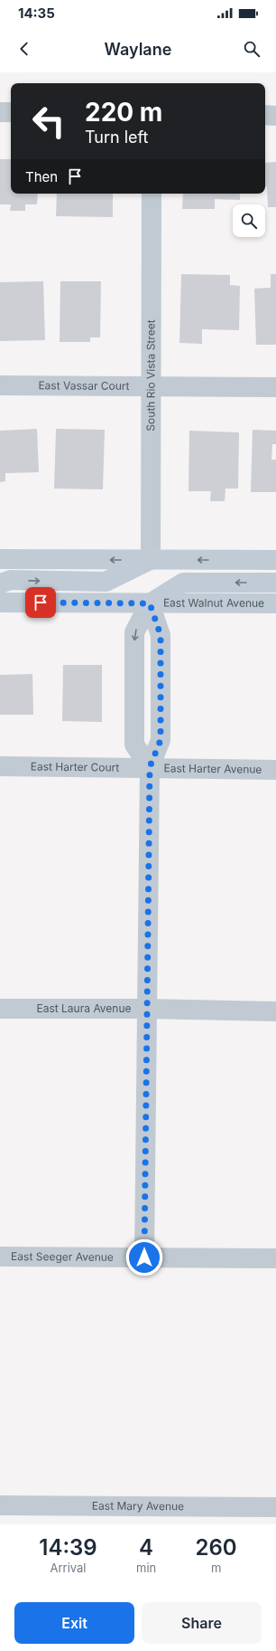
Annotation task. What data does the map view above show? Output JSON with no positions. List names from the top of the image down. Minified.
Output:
{"streets":{"main road":["East Walnut Avenue"],"street":["South Rio Vista Street","East Vassar Court","East Harter Court","East Harter Avenue","East Laura Avenue","East Seeger Avenue","East Mary Avenue"]},"crossings":[["South Rio Vista Street","East Vassar Court"],["East Harter Court","East Harter Avenue"]],"page":{"status":"14:35","header":"Waylane","turn":["220 m","Turn left"],"then":"Then","eta":["14:39","Arrival","4","min","260","m"],"buttons":["Exit","Share"]}}
